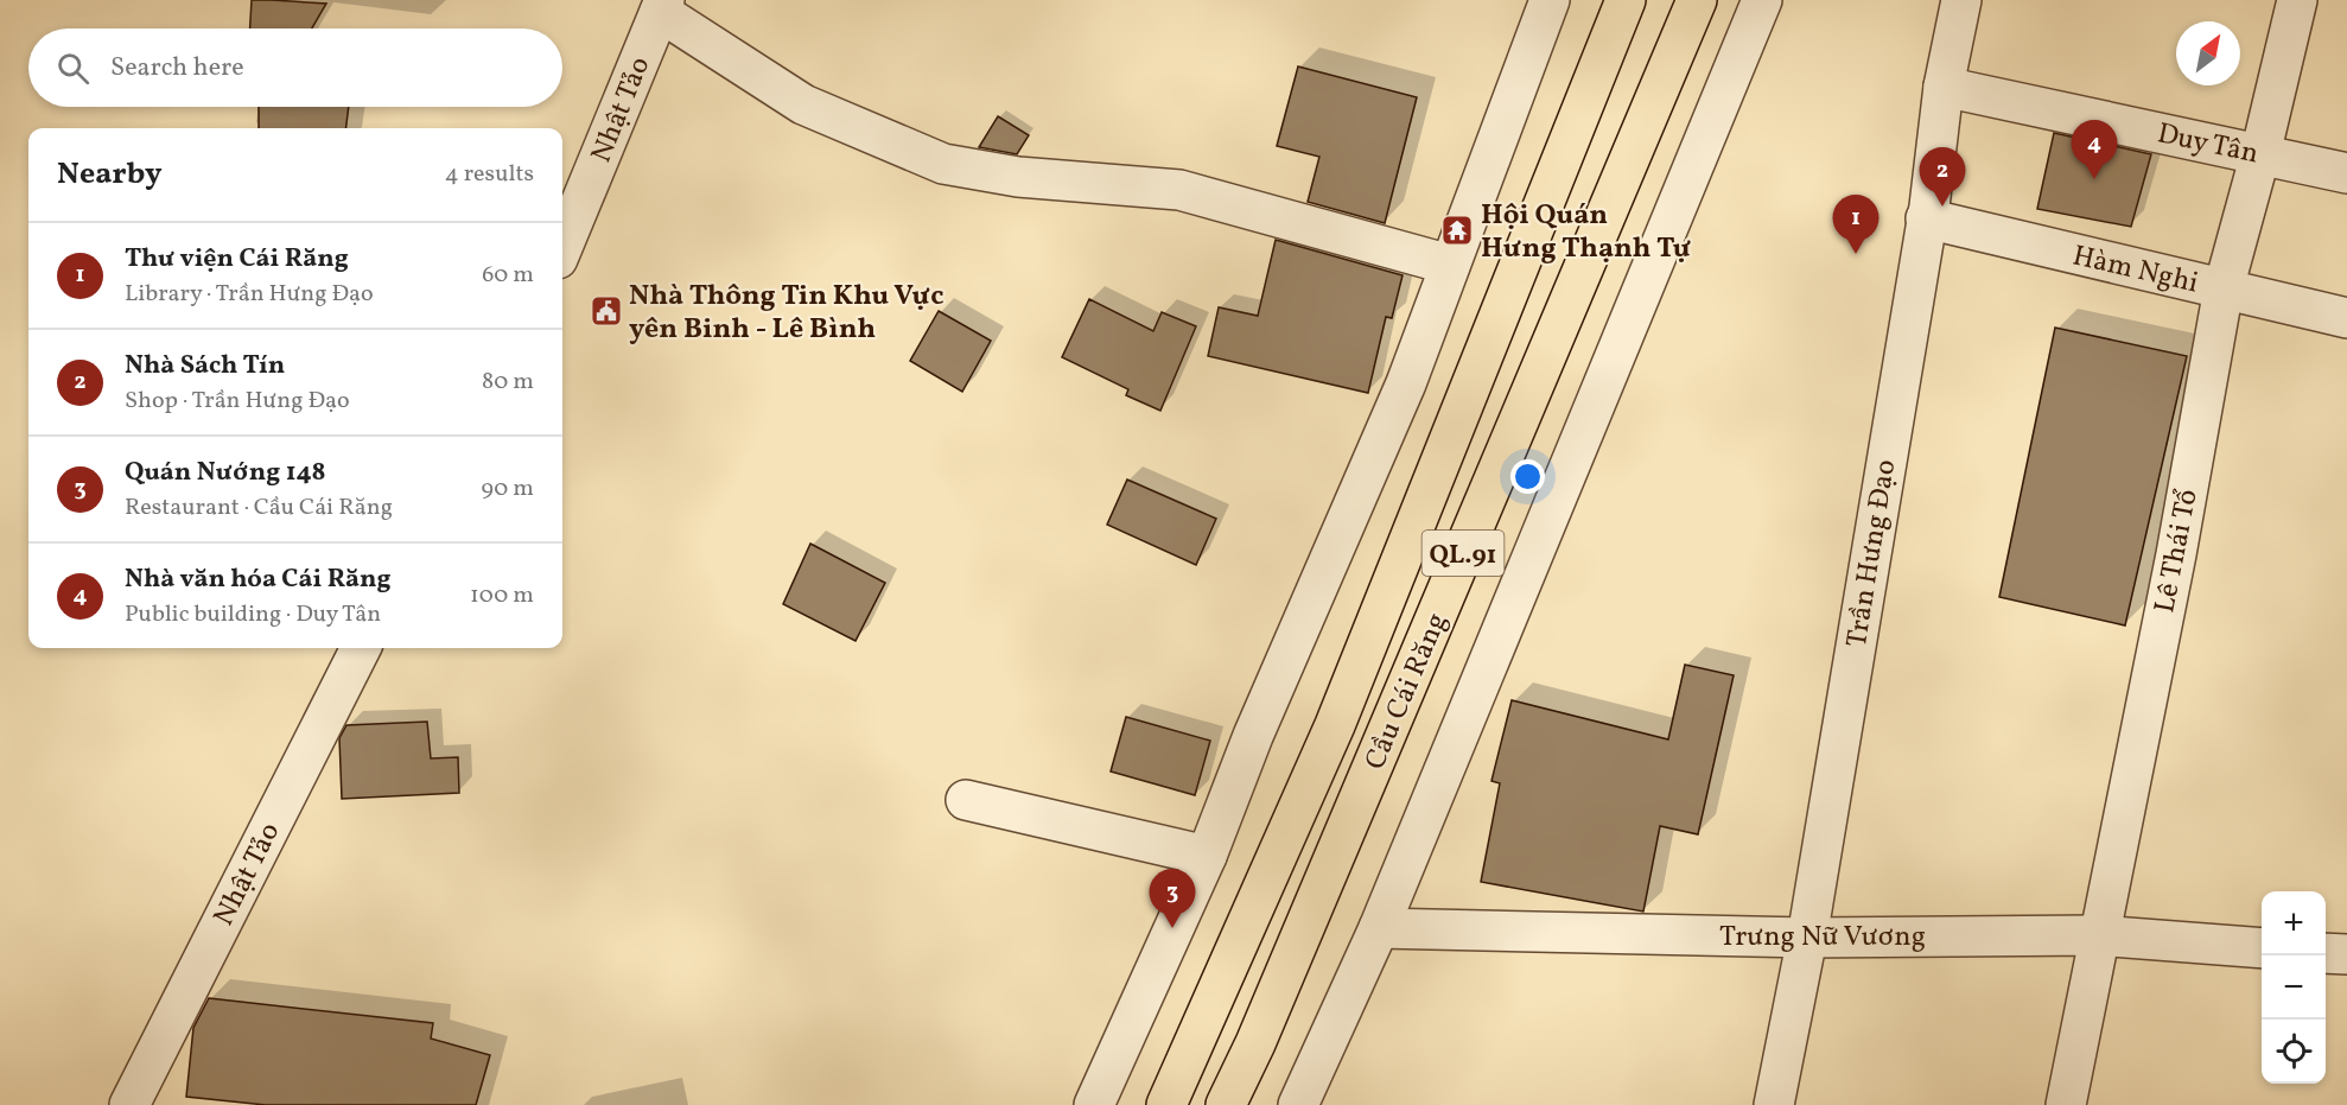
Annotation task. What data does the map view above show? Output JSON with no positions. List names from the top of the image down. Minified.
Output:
{"streets":{"highway":["QL.91","Cầu Cái Răng"],"street":["Nhật Tảo","Duy Tân","Hàm Nghi","Lê Thái Tổ","Trần Hưng Đạo","Trưng Nữ Vương"]},"crossings":[["Duy Tân","Lê Thái Tổ"],["Duy Tân","Trần Hưng Đạo"],["Hàm Nghi","Lê Thái Tổ"],["Hàm Nghi","Trần Hưng Đạo"],["Lê Thái Tổ","Trưng Nữ Vương"],["Trần Hưng Đạo","Trưng Nữ Vương"]],"places":{"temple":["Hội Quán Hưng Thạnh Tự"],"public building":["Nhà Thông Tin Khu Vực yên Binh - Lê Bình"]},"north":"top right","page":{"search":"Search here","pins":["4","2","1","3"],"heading":["Nearby","4 results"],"list":[{"mark":"1","name":"Thư viện Cái Răng","note":"Library · Trần Hưng Đạo","value":"60 m"},{"mark":"2","name":"Nhà Sách Tín","note":"Shop · Trần Hưng Đạo","value":"80 m"},{"mark":"3","name":"Quán Nướng 148","note":"Restaurant · Cầu Cái Răng","value":"90 m"},{"mark":"4","name":"Nhà văn hóa Cái Răng","note":"Public building · Duy Tân","value":"100 m"}],"map_buttons":["+","−"]}}
